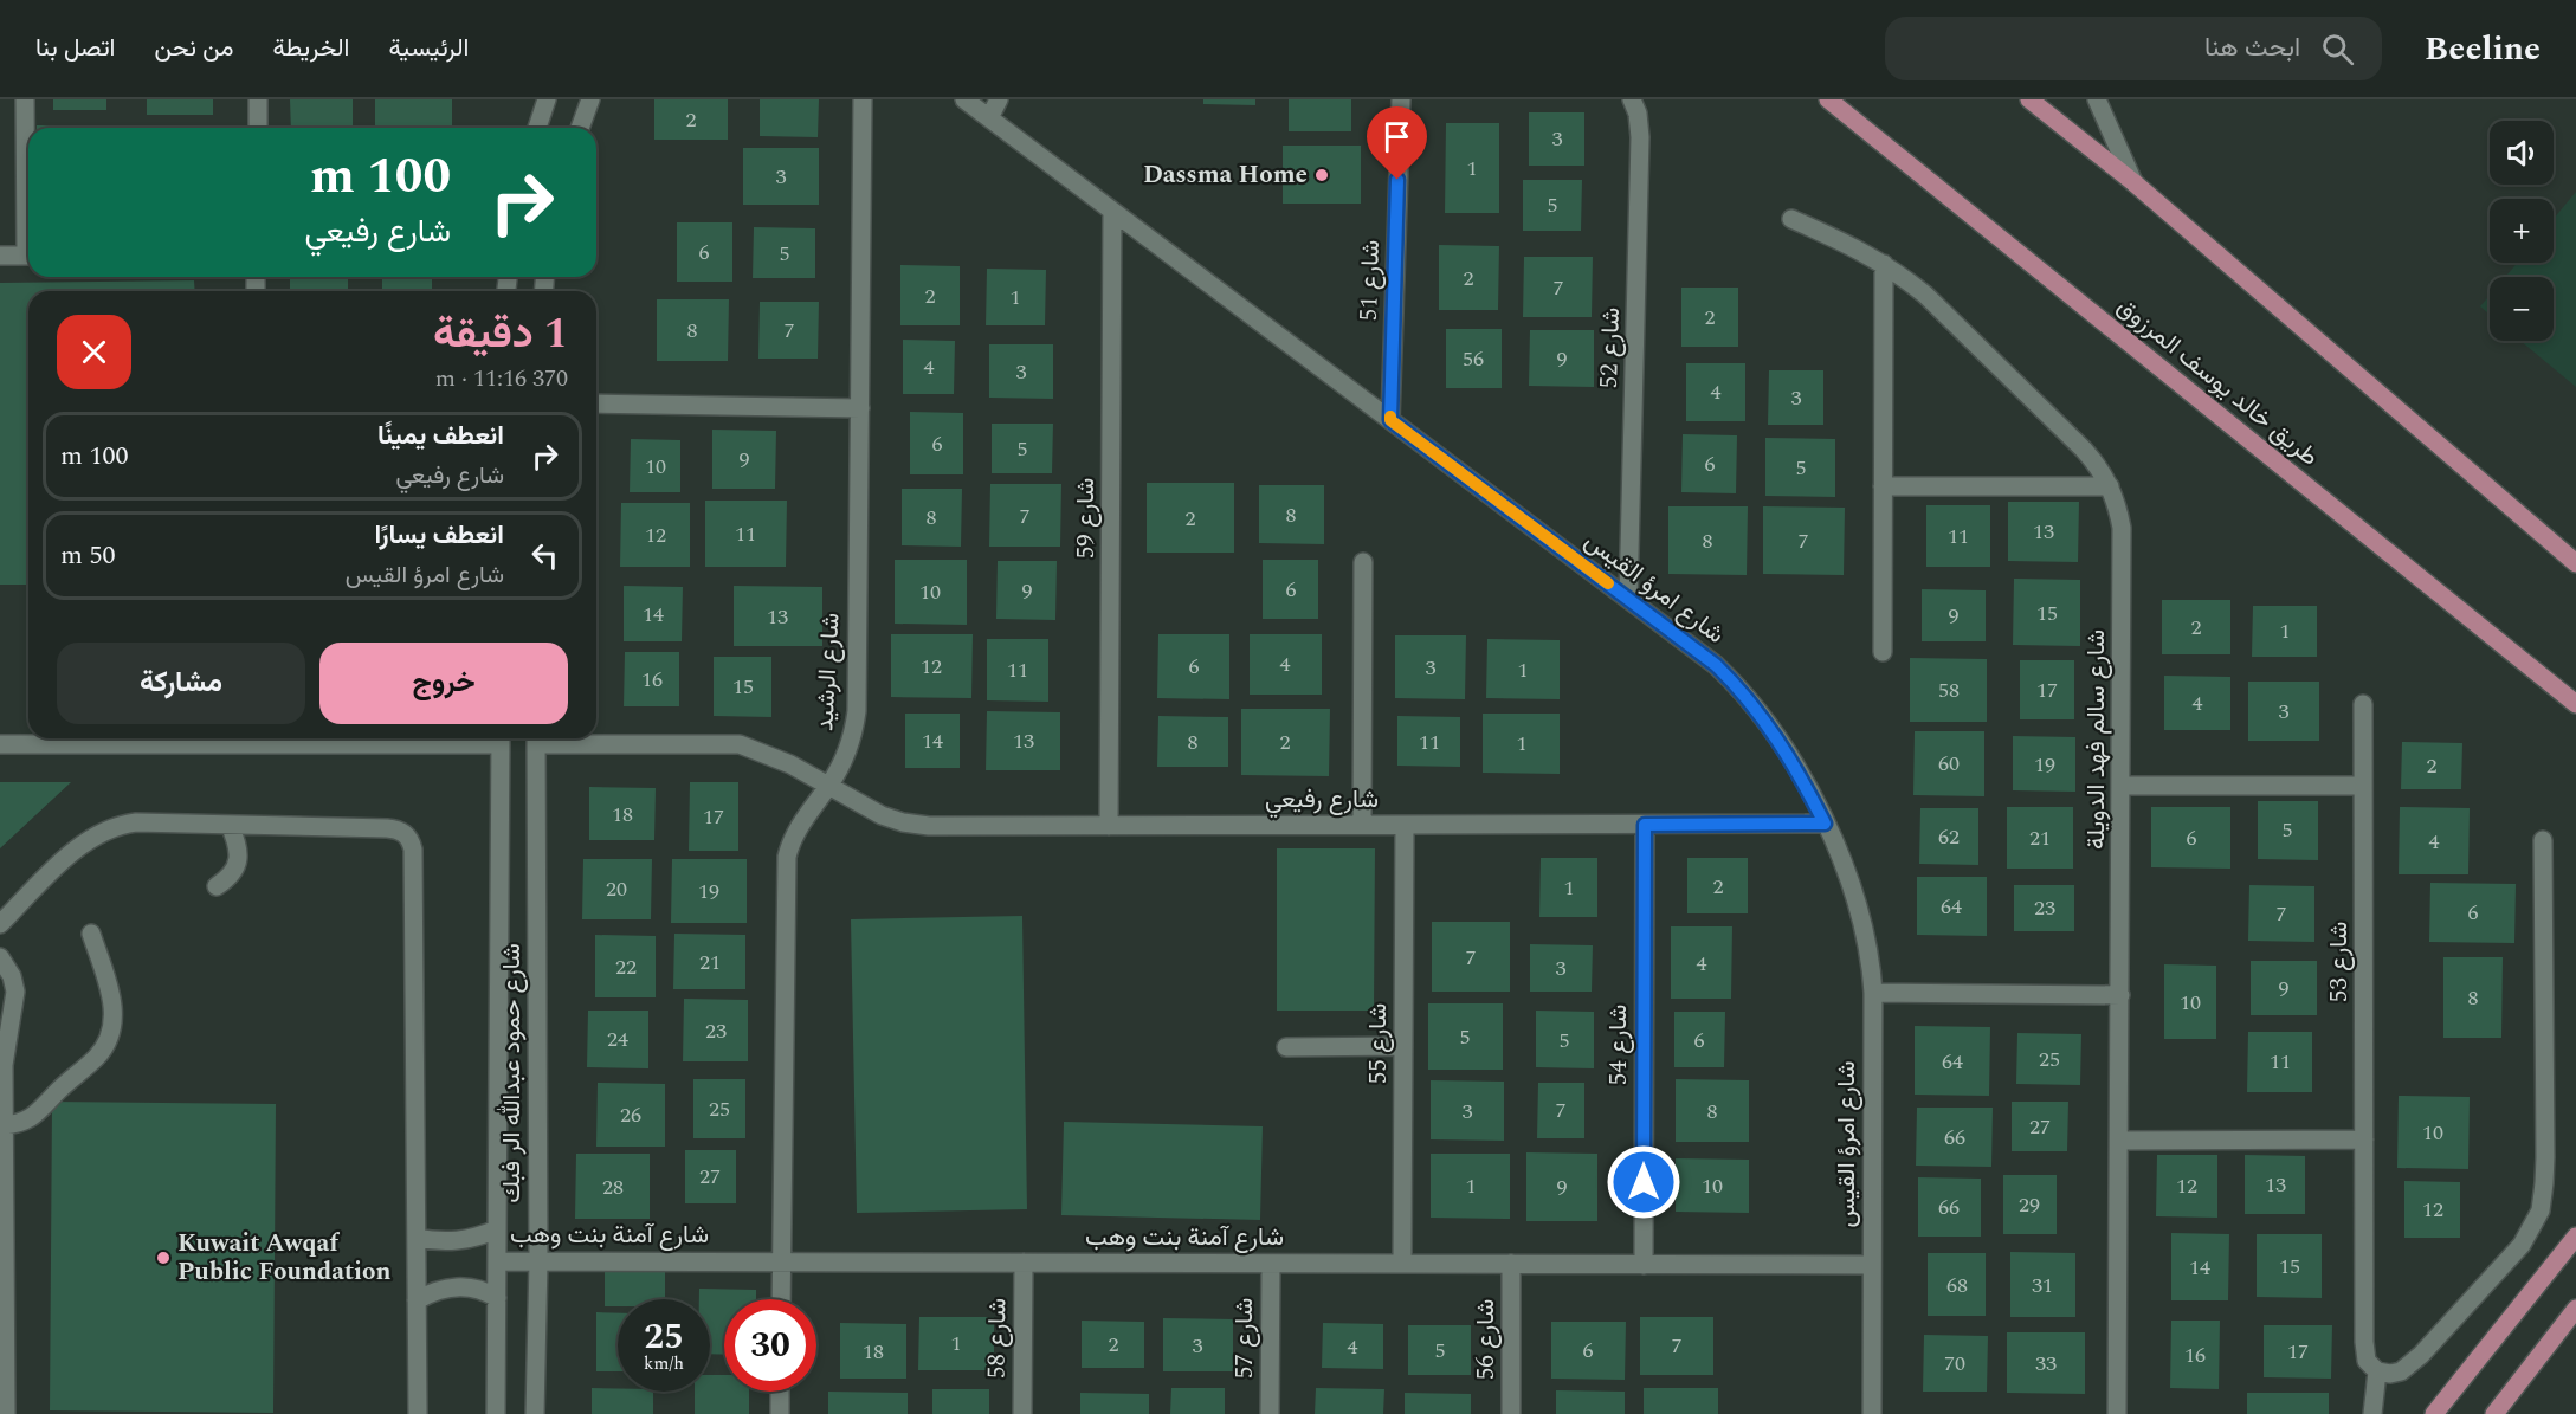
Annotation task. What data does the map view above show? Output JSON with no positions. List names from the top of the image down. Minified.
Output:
{"streets":{"main road":["طريق خالد يوسف المرزوق"],"street":["شارع 51","شارع 52","شارع 59","شارع امرؤ القيس","شارع الرشيد","شارع سالم فهد الدويلة","شارع رفيعي","شارع 53","شارع 55","شارع 54","شارع حمود عبدالله الر فبك","شارع آمنة بنت وهب","شارع 58","شارع 57","شارع 56"]},"crossings":[["شارع 51","شارع امرؤ القيس"],["شارع 52","شارع امرؤ القيس"],["شارع 59","شارع امرؤ القيس"],["شارع 59","شارع رفيعي"],["شارع امرؤ القيس","شارع رفيعي"],["شارع امرؤ القيس","شارع آمنة بنت وهب"],["شارع الرشيد","شارع رفيعي"],["شارع الرشيد","شارع آمنة بنت وهب"],["شارع رفيعي","شارع 55"],["شارع رفيعي","شارع 54"],["شارع 55","شارع آمنة بنت وهب"],["شارع 54","شارع آمنة بنت وهب"],["شارع حمود عبدالله الر فبك","شارع آمنة بنت وهب"],["شارع آمنة بنت وهب","شارع 58"],["شارع آمنة بنت وهب","شارع 57"],["شارع آمنة بنت وهب","شارع 56"]],"places":["Dassma Home","Kuwait Awqaf Public Foundation"],"house_numbers":["2","3","1","3","5","6","5","2","7","2","1","2","8","7","56","9","4","3","4","3","6","5","9","6","10","5","8","7","8","2","13","11","12","11","8","7","6","9","10","15","14","9","13","2","1","4","12","6","3","11","1","16","15","58","17","4","3","14","13","8","2","11","1","60","19","2","18","17","5","62","21","6","4","2","1","20","19","64","23","6","7","7","21","4","22","3","9","8","10","23","5","24","5","6","25","64","11","25","7","3","8","26","27","10","66","27","13","1","10","12","28","9","29","66","12","15","14","68","31","1","2","3","7","4","5","6","18","17","16","70","33"],"page":{"header":"Beeline","search":"ابحث هنا","nav":["الرئيسية","الخريطة","من نحن","اتصل بنا"],"map_buttons":["+","−"],"turn":["100 m","شارع رفيعي"],"heading":["1 دقيقة","370 m · 11:16"],"list":[{"name":"انعطف يمينًا","note":"شارع رفيعي","value":"100 m"},{"name":"انعطف يسارًا","note":"شارع امرؤ القيس","value":"50 m"}],"buttons":["خروج","مشاركة"],"speed":"25 km/h","limit":"30"}}
